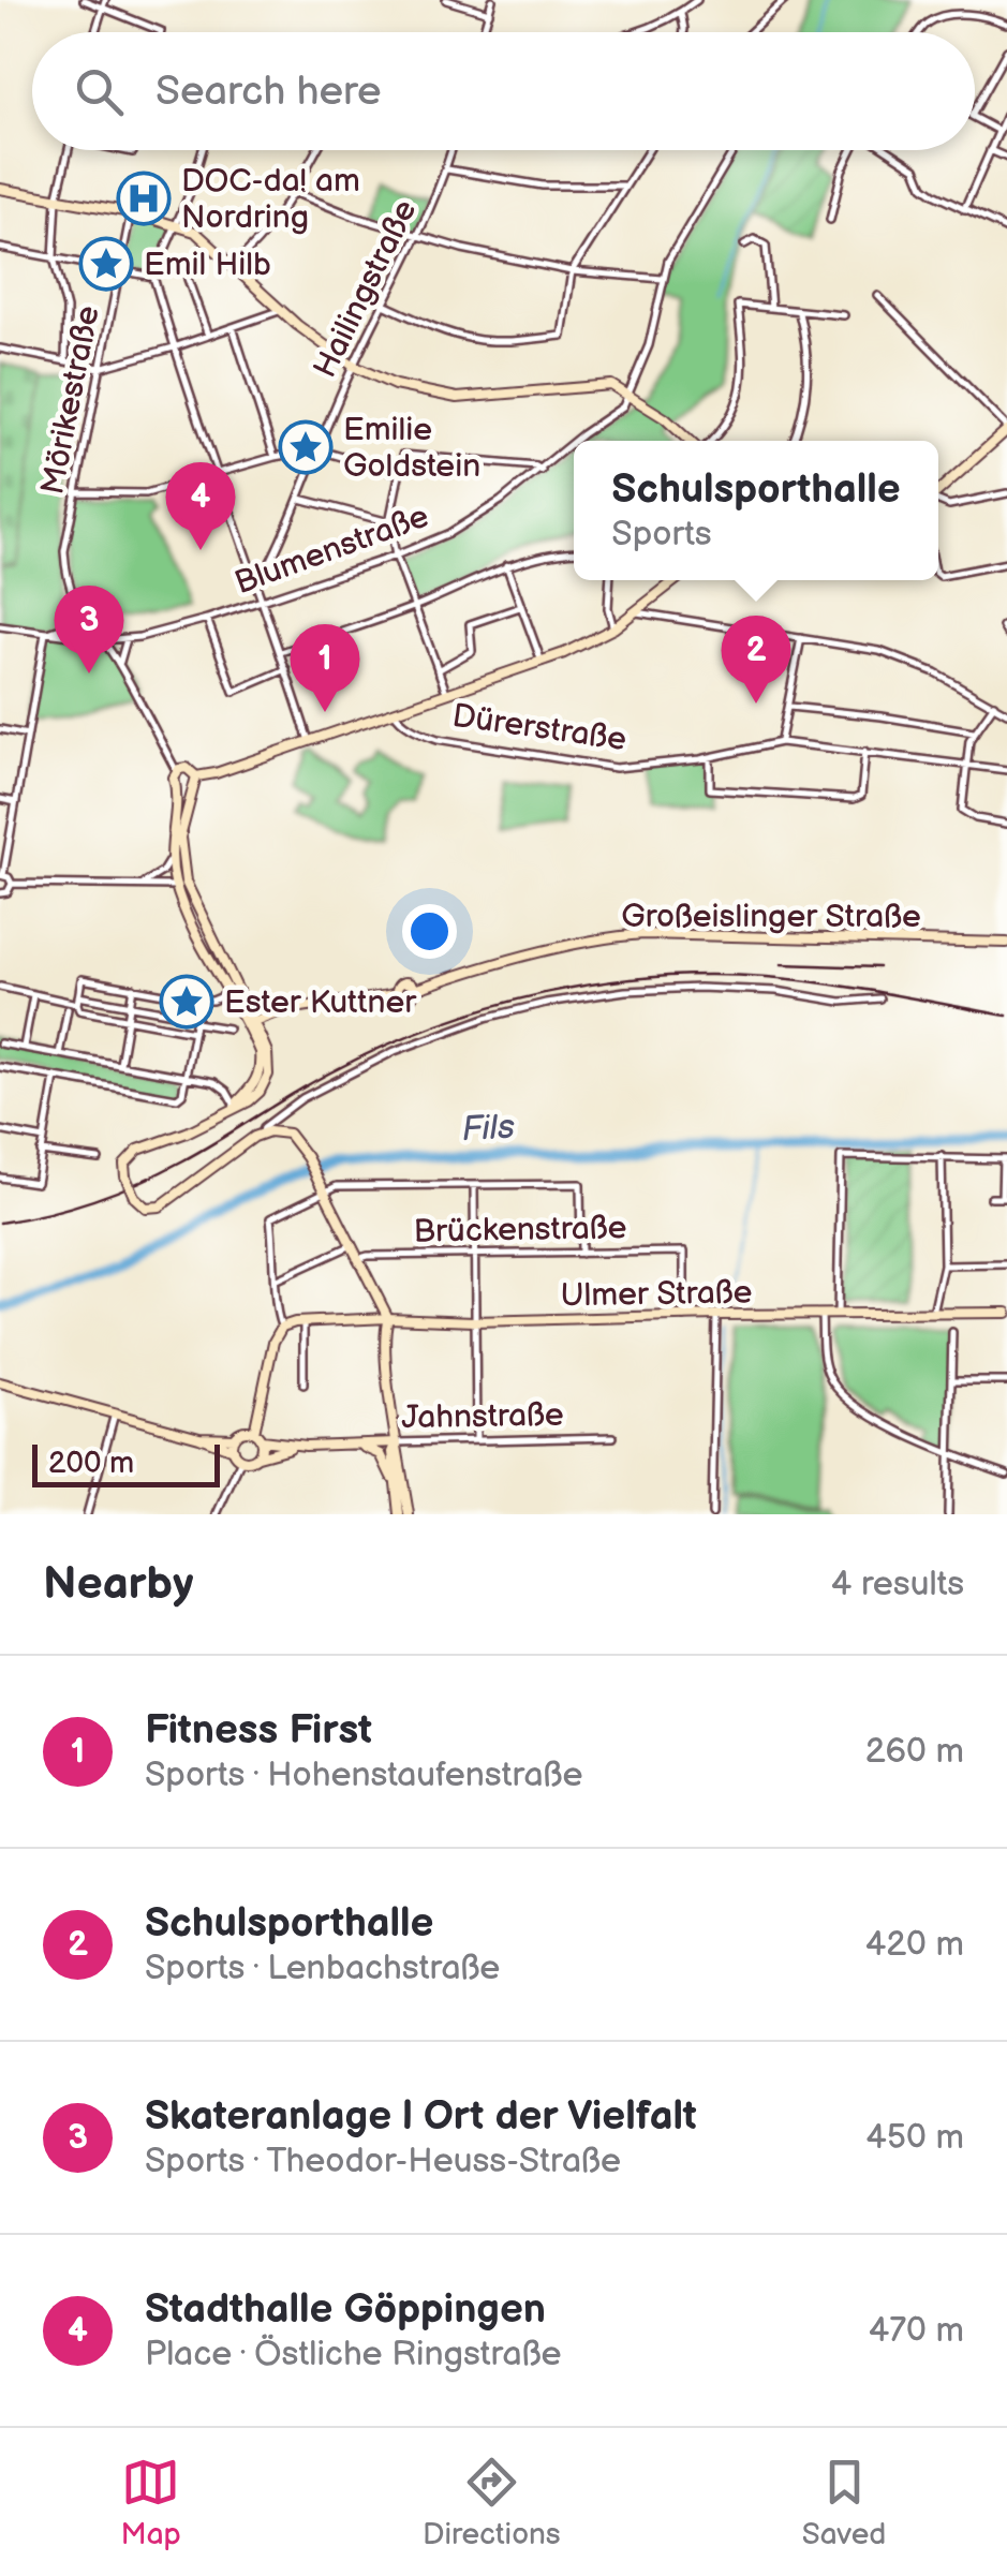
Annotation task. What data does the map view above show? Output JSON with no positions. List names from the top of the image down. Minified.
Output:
{"streets":{"main road":["Großeislinger Straße","Ulmer Straße","Jahnstraße"],"street":["Hailingstraße","Mörikestraße","Blumenstraße","Dürerstraße","Brückenstraße"]},"crossings":[["Mörikestraße","Blumenstraße"],["Brückenstraße","Ulmer Straße"]],"water":["Fils"],"places":{"hospital":["DOC-da! am Nordring"],"place":["Emil Hilb","Emilie Goldstein","Ester Kuttner"]},"scale_bar":"200 m","page":{"search":"Search here","popup":["Schulsporthalle","Sports"],"pins":["4","3","2","1"],"scale":"200 m","heading":["Nearby","4 results"],"list":[{"mark":"1","name":"Fitness First","note":"Sports · Hohenstaufenstraße","value":"260 m"},{"mark":"2","name":"Schulsporthalle","note":"Sports · Lenbachstraße","value":"420 m"},{"mark":"3","name":"Skateranlage | Ort der Vielfalt","note":"Sports · Theodor-Heuss-Straße","value":"450 m"},{"mark":"4","name":"Stadthalle Göppingen","note":"Place · Östliche Ringstraße","value":"470 m"}],"nav":["Map","Directions","Saved"]}}
